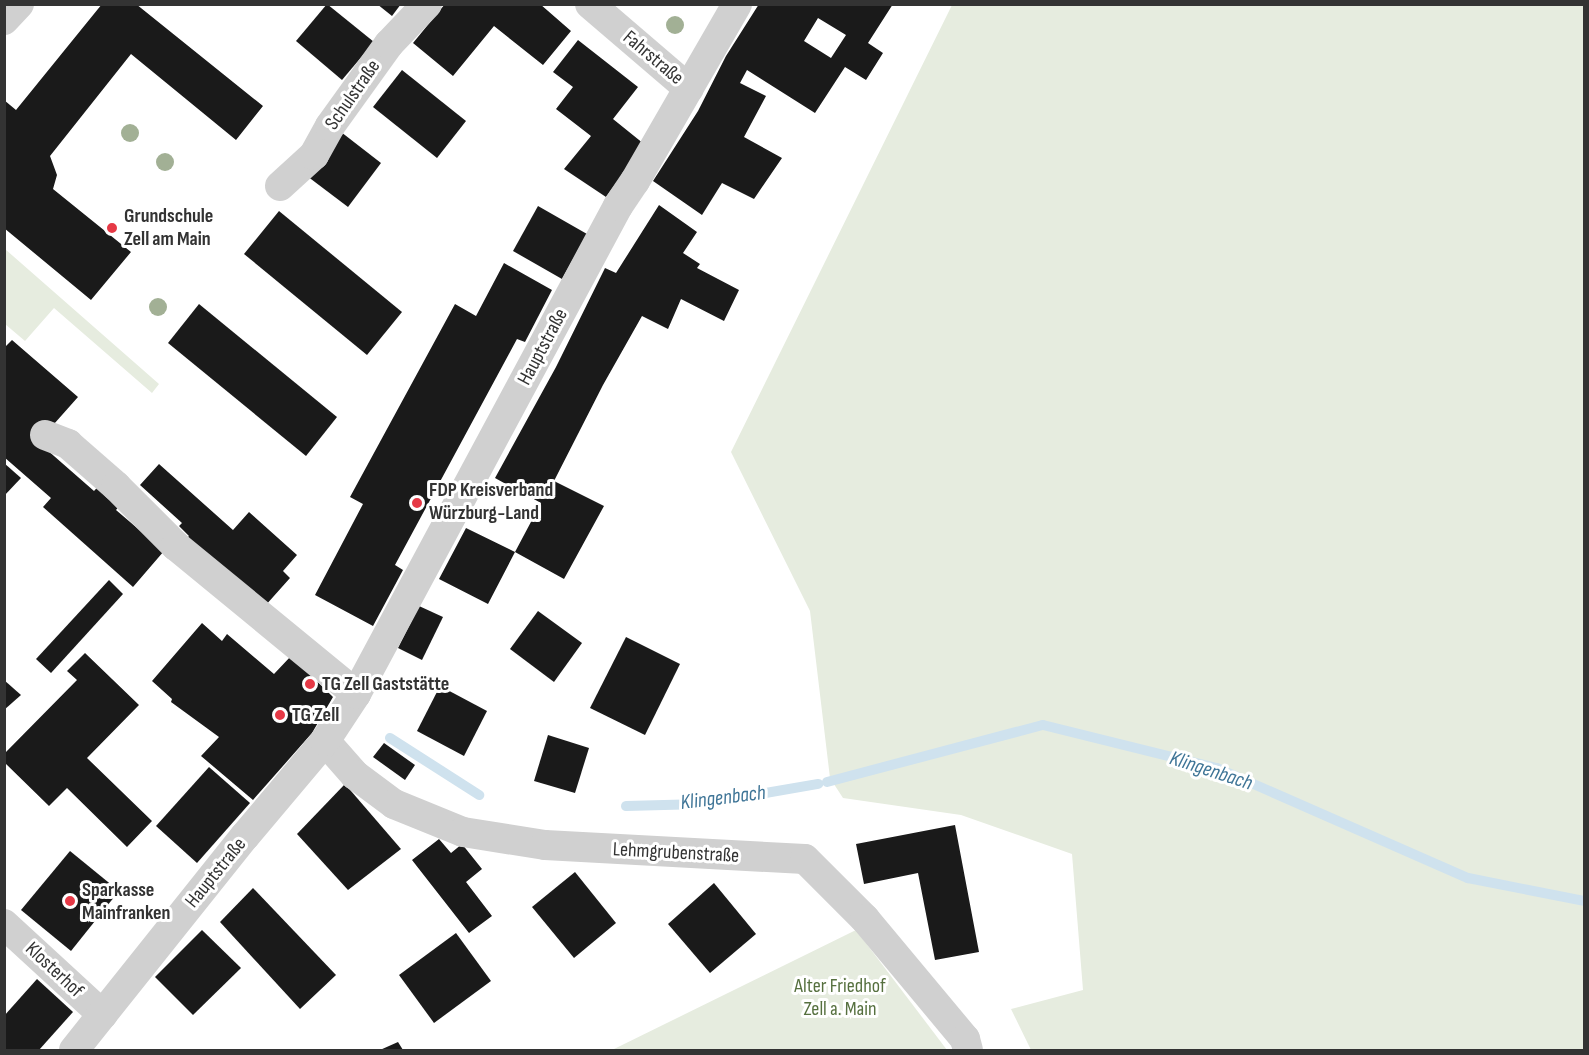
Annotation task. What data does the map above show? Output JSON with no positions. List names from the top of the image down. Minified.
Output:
{"streets":{"street":["Fahrstraße","Schulstraße","Hauptstraße","Lehmgrubenstraße","Klosterhof"]},"crossings":[["Fahrstraße","Hauptstraße"],["Hauptstraße","Lehmgrubenstraße"],["Hauptstraße","Klosterhof"]],"water":["Klingenbach"],"parks":["Alter Friedhof Zell a. Main"],"places":["Grundschule Zell am Main","FDP Kreisverband Würzburg-Land","TG Zell Gaststätte","TG Zell","Sparkasse Mainfranken"]}
